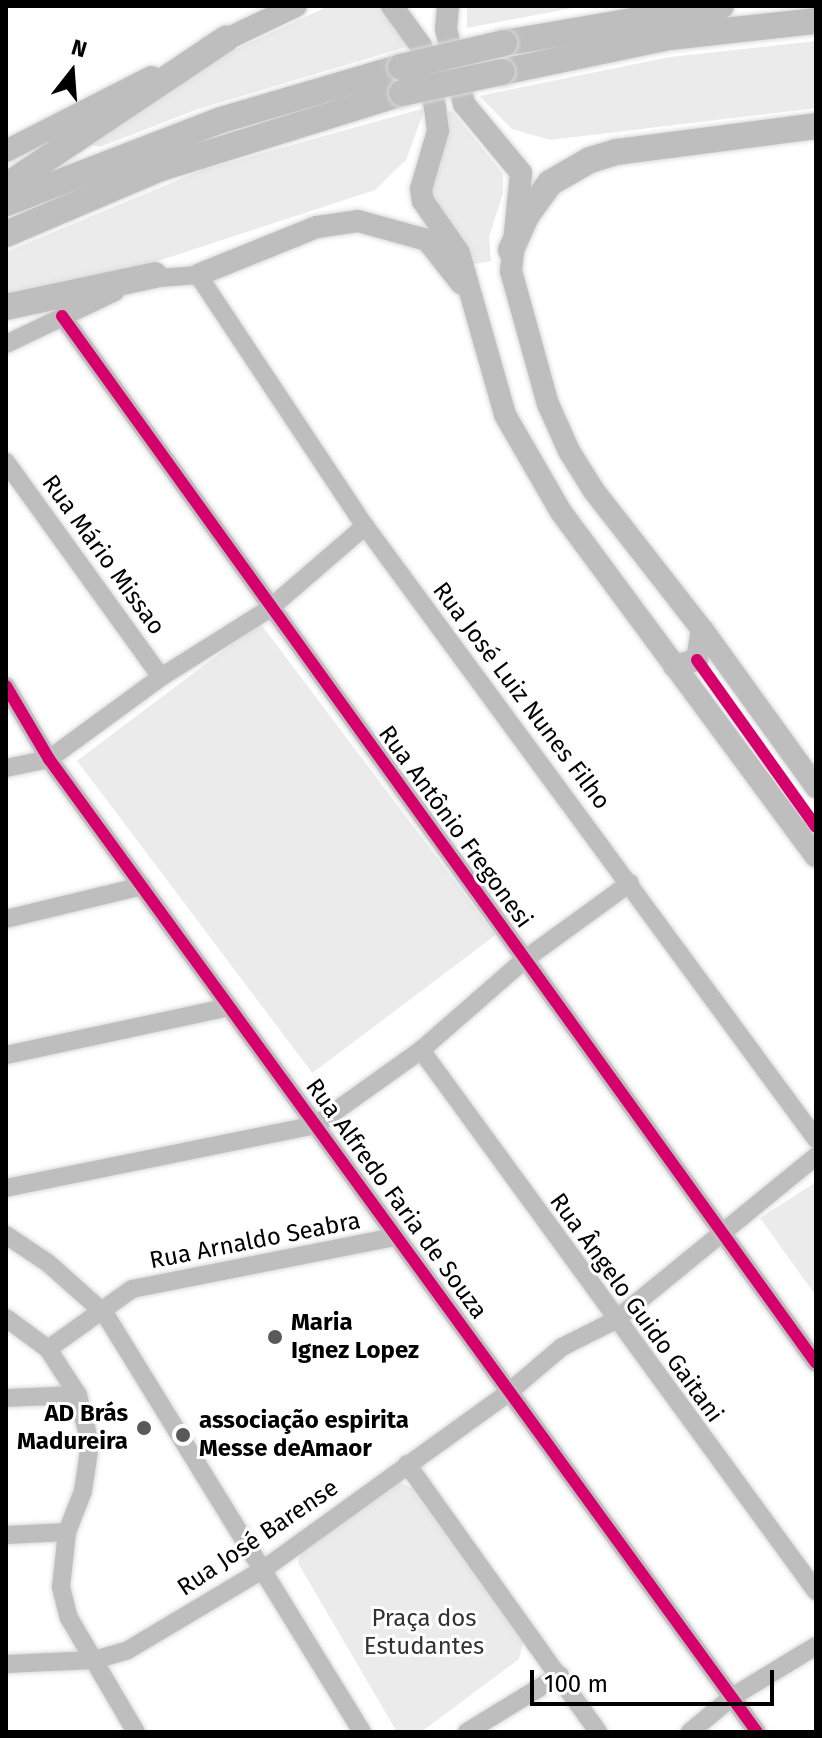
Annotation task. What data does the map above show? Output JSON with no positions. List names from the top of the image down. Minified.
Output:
{"streets":{"street":["Rua Mário Missao","Rua José Luiz Nunes Filho","Rua Antônio Fregonesi","Rua Alfredo Faria de Souza","Rua Arnaldo Seabra","Rua Ângelo Guido Gaitani","Rua José Barense"]},"crossings":[["Rua Antônio Fregonesi","Rua José Barense"],["Rua Alfredo Faria de Souza","Rua Arnaldo Seabra"],["Rua Alfredo Faria de Souza","Rua José Barense"],["Rua Ângelo Guido Gaitani","Rua José Barense"]],"parks":["Praça dos Estudantes"],"places":["Maria Ignez Lopez","AD Brás Madureira","associação espirita Messe deAmaor"],"scale_bar":"100 m","north":"top"}
